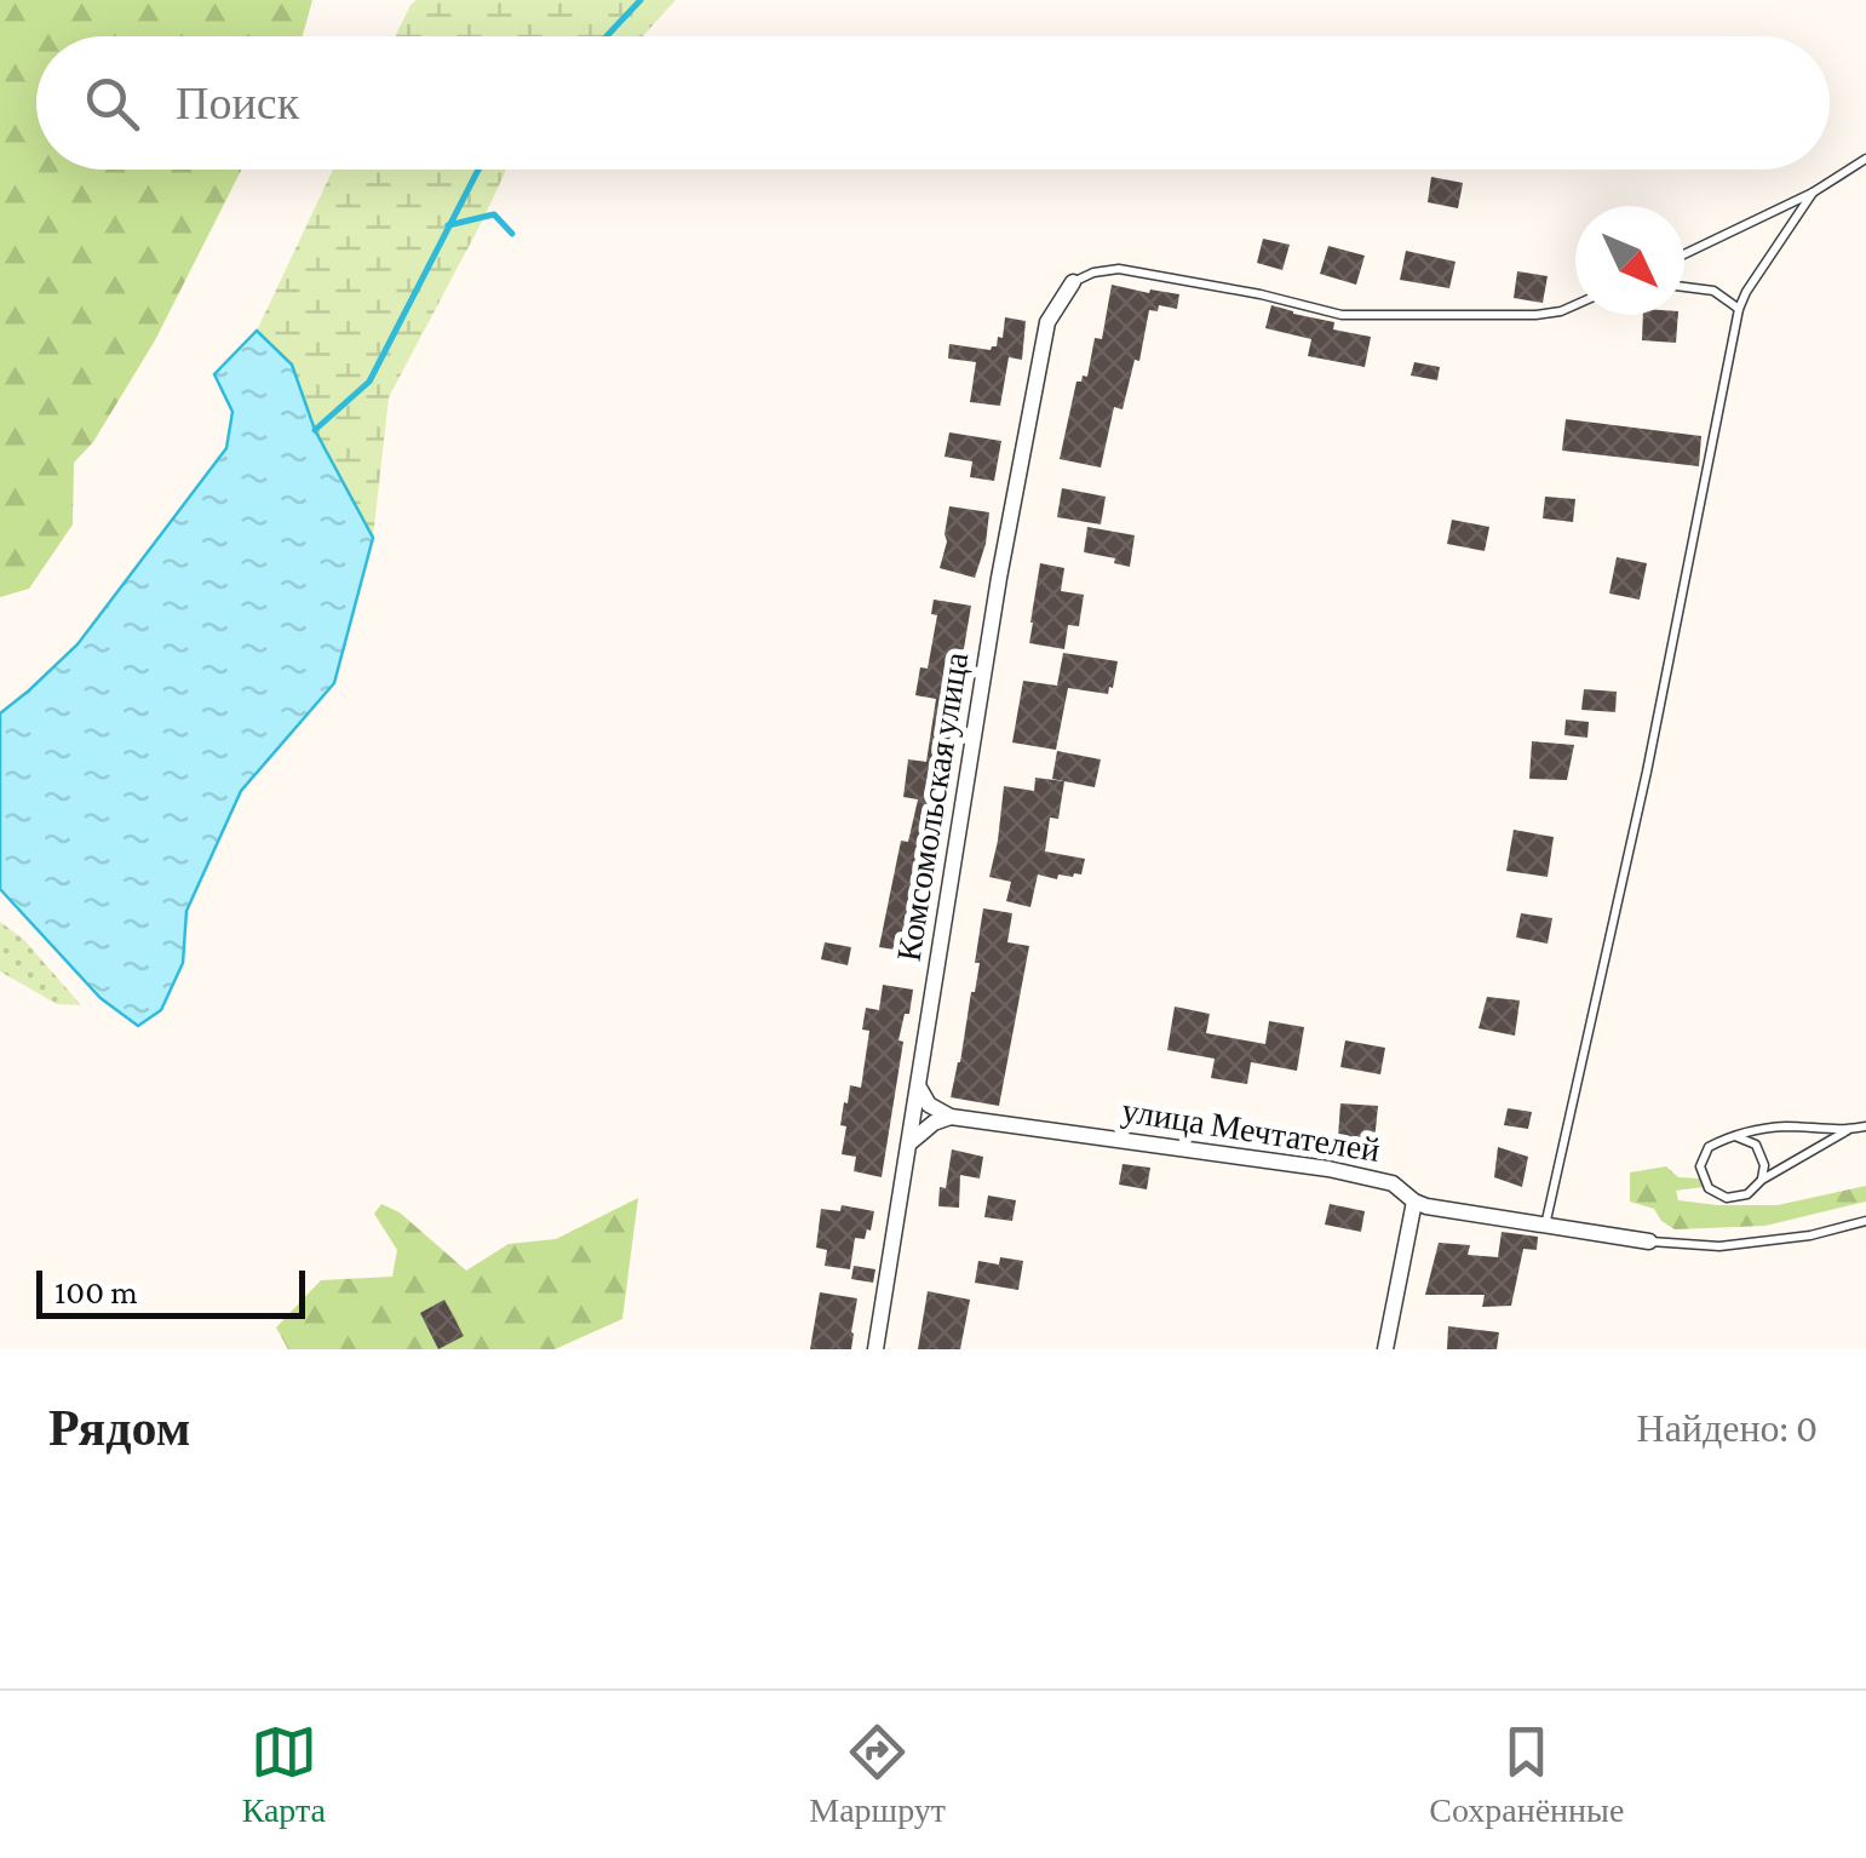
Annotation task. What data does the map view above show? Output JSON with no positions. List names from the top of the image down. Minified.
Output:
{"streets":{"street":["Комсомольская улица","улица Мечтателей"]},"scale_bar":"100 m","north":"bottom right","page":{"search":"Поиск","scale":"100 m","heading":["Рядом","Найдено: 0"],"nav":["Карта","Маршрут","Сохранённые"]}}
